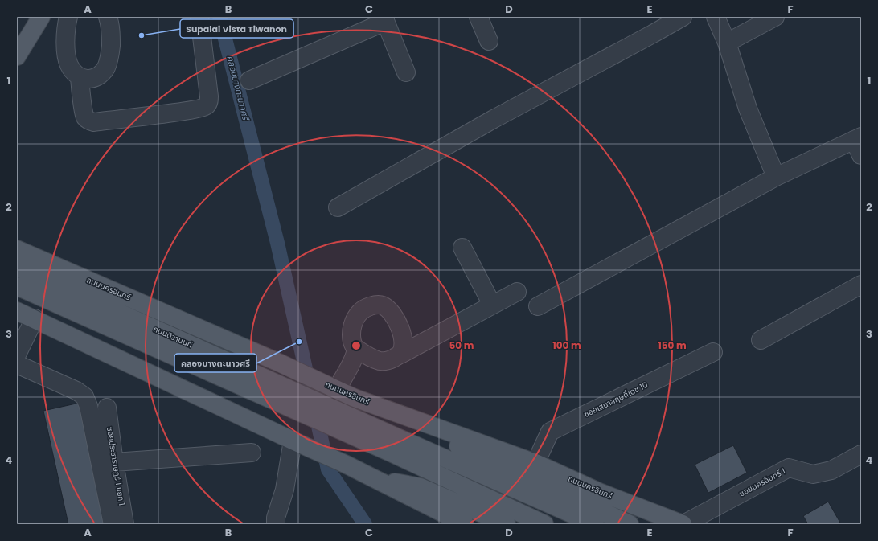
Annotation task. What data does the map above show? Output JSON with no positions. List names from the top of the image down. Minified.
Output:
{"streets":{"main road":["ถนนนครอินทร์","ถนนติวานนท์"],"street":["ซอยเสนาสฤษดิ์เดช 10","ซอยประชาราษฎร์ 1 แยก 1","ซอยนครอินทร์ 1"]},"crossings":[["ถนนนครอินทร์","ถนนติวานนท์"],["ถนนนครอินทร์","ซอยเสนาสฤษดิ์เดช 10"],["ถนนนครอินทร์","ซอยนครอินทร์ 1"]],"water":["คลองบางตะนาวศรี"],"places":["Supalai Vista Tiwanon","คลองบางตะนาวศรี"],"grid":{"columns":["A","B","C","D","E","F"],"rows":["1","2","3","4"]},"rings":["50 m","100 m","150 m"]}
